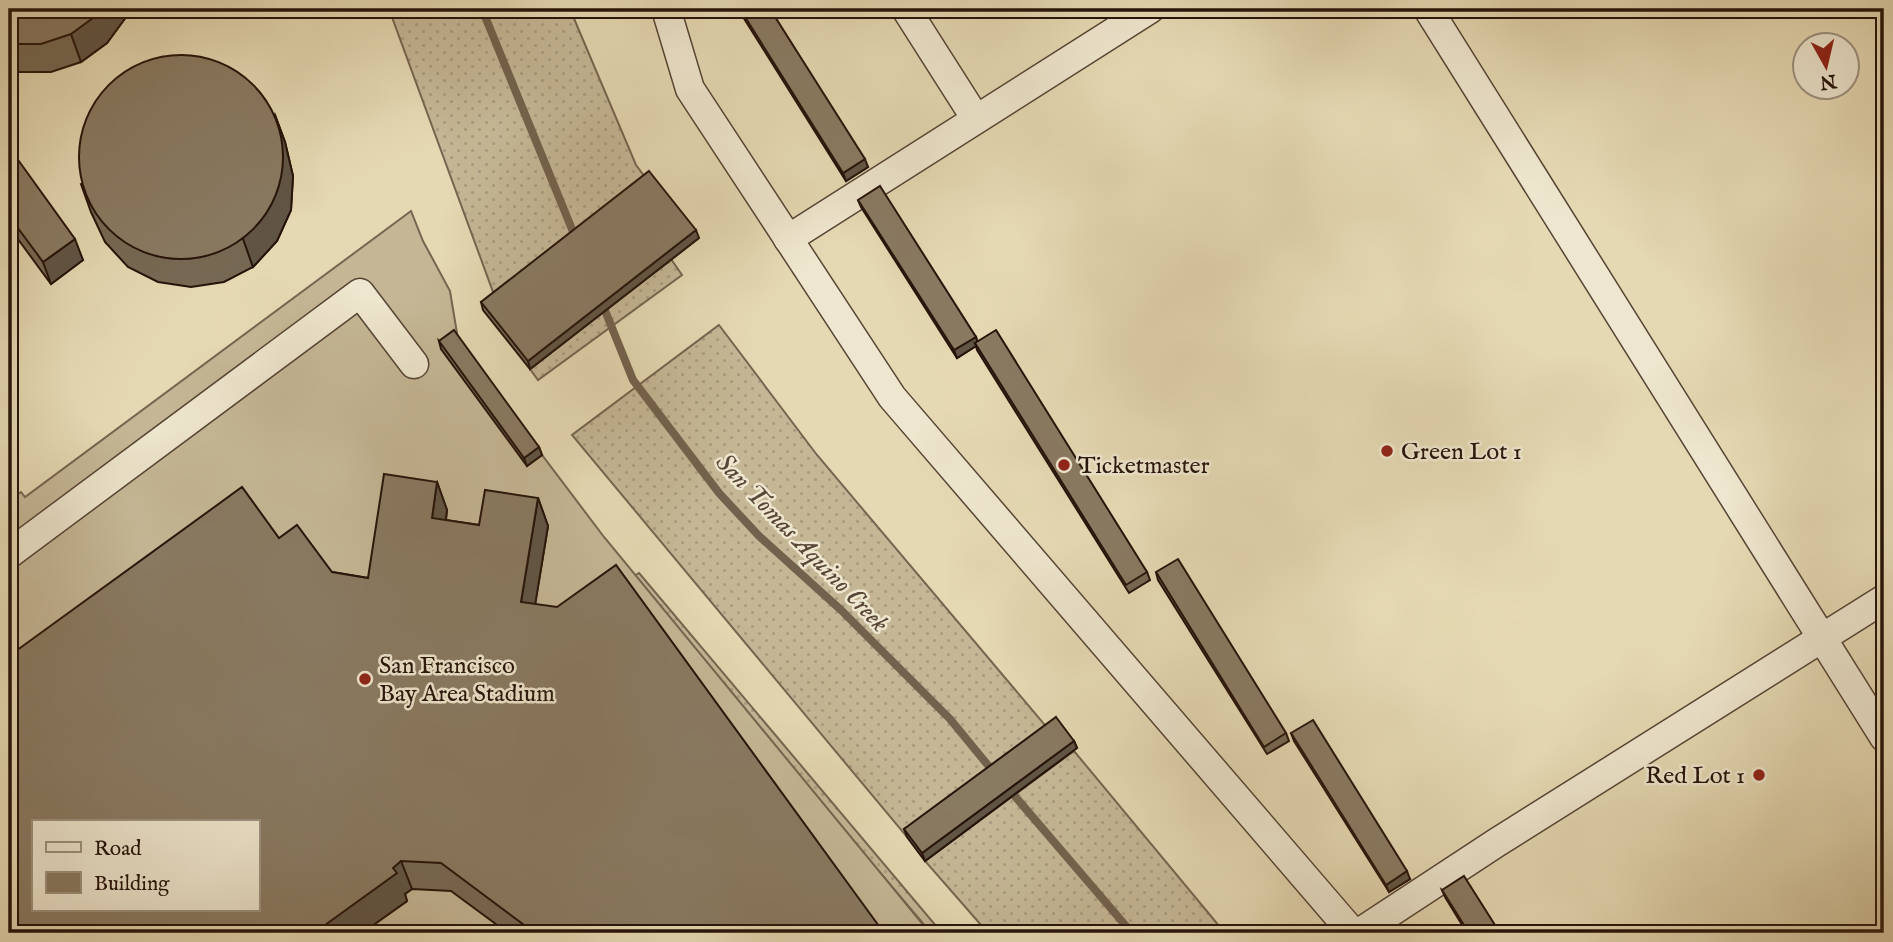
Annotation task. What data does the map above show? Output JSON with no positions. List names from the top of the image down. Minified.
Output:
{"water":["San Tomas Aquino Creek"],"places":["Green Lot 1","Ticketmaster","San Francisco Bay Area Stadium","Red Lot 1"],"legend":["Road","Building"],"north":"bottom"}
